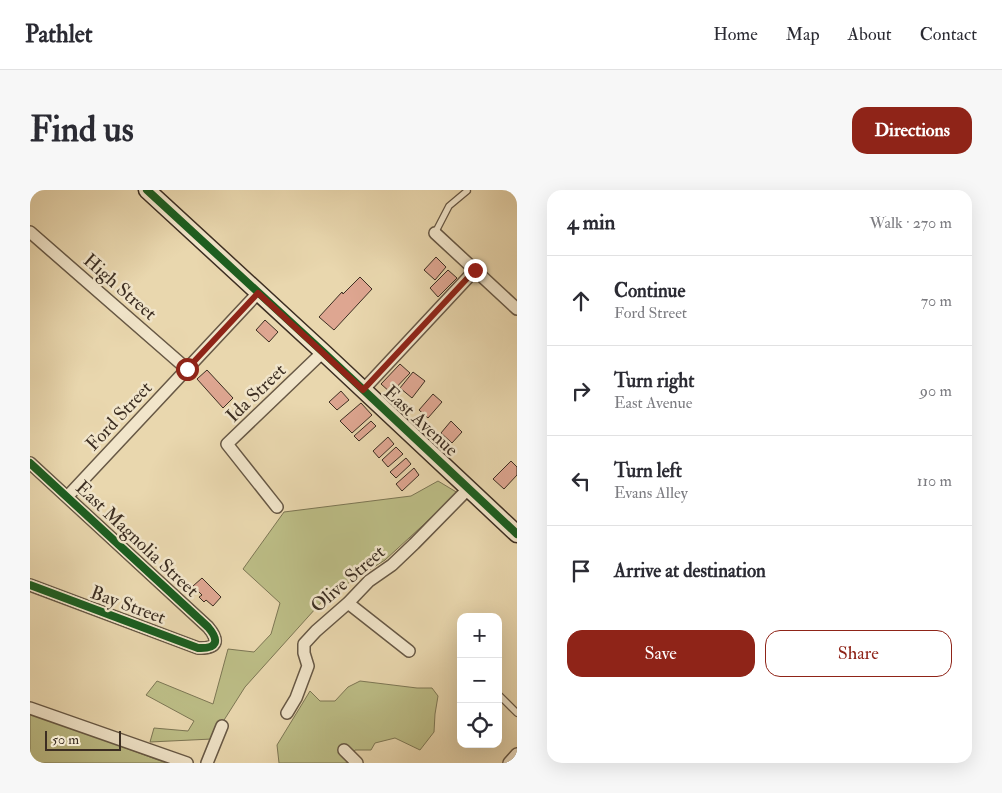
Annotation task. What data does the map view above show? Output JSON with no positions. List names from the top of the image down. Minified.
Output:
{"streets":{"street":["High Street","Ida Street","Ford Street","East Avenue","East Magnolia Street","Olive Street","Bay Street"]},"crossings":[["High Street","Ford Street"],["Ida Street","East Avenue"],["Ford Street","East Avenue"],["Ford Street","East Magnolia Street"],["East Avenue","Olive Street"],["East Magnolia Street","Bay Street"]],"scale_bar":"50 m","page":{"header":"Pathlet","nav":["Home","Map","About","Contact"],"buttons":["Directions",["Save","Share"]],"title":"Find us","heading":["4 min","Walk · 270 m"],"list":[["Continue","Ford Street","70 m"],["Turn right","East Avenue","90 m"],["Turn left","Evans Alley","110 m"],"Arrive at destination"],"map_buttons":["+","−"],"scale":"50 m"}}
